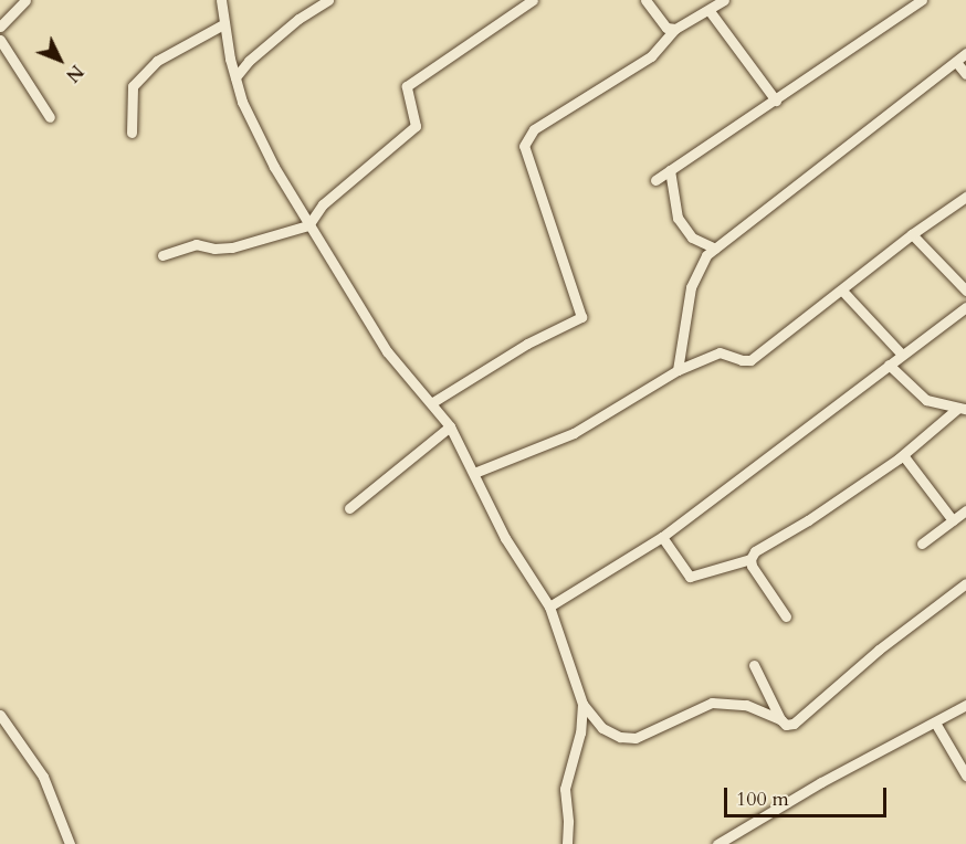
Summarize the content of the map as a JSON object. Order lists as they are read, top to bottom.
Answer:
{
  "scale_bar": "100 m",
  "north": "bottom right"
}
